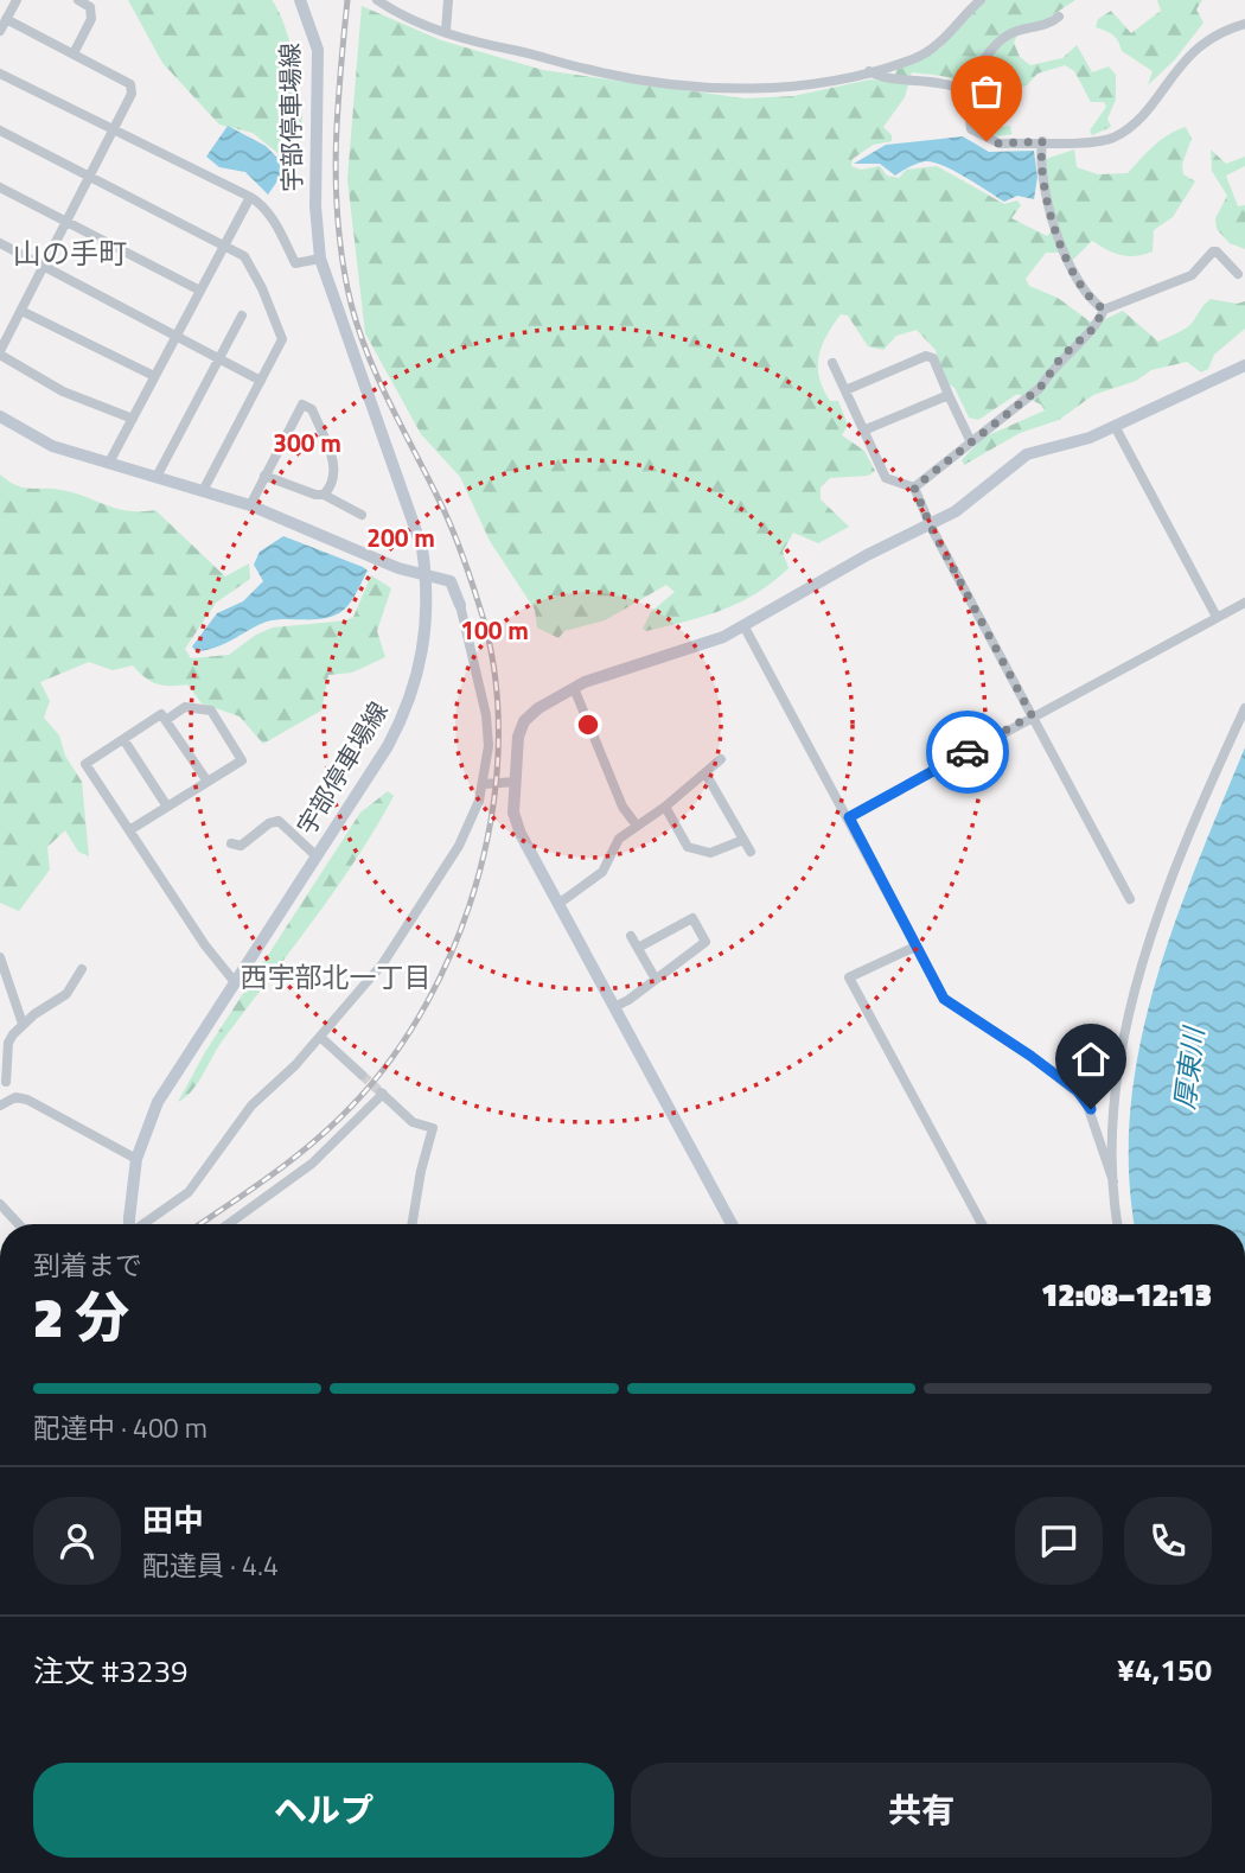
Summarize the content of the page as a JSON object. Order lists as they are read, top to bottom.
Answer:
{
  "streets": {
    "street": ["宇部停車場線"]
  },
  "districts": ["山の手町", "西宇部北一丁目"],
  "water": ["厚東川"],
  "page": {
    "heading": ["2 分", "到着まで", "12:08–12:13"],
    "panel": [
      "田中",
      "配達員 · 4.4",
      "注文 #3239",
      "¥4,150"
    ],
    "bar": "配達中 · 400 m",
    "buttons": ["ヘルプ", "共有"]
  },
  "rings": ["300 m", "200 m", "100 m"]
}
